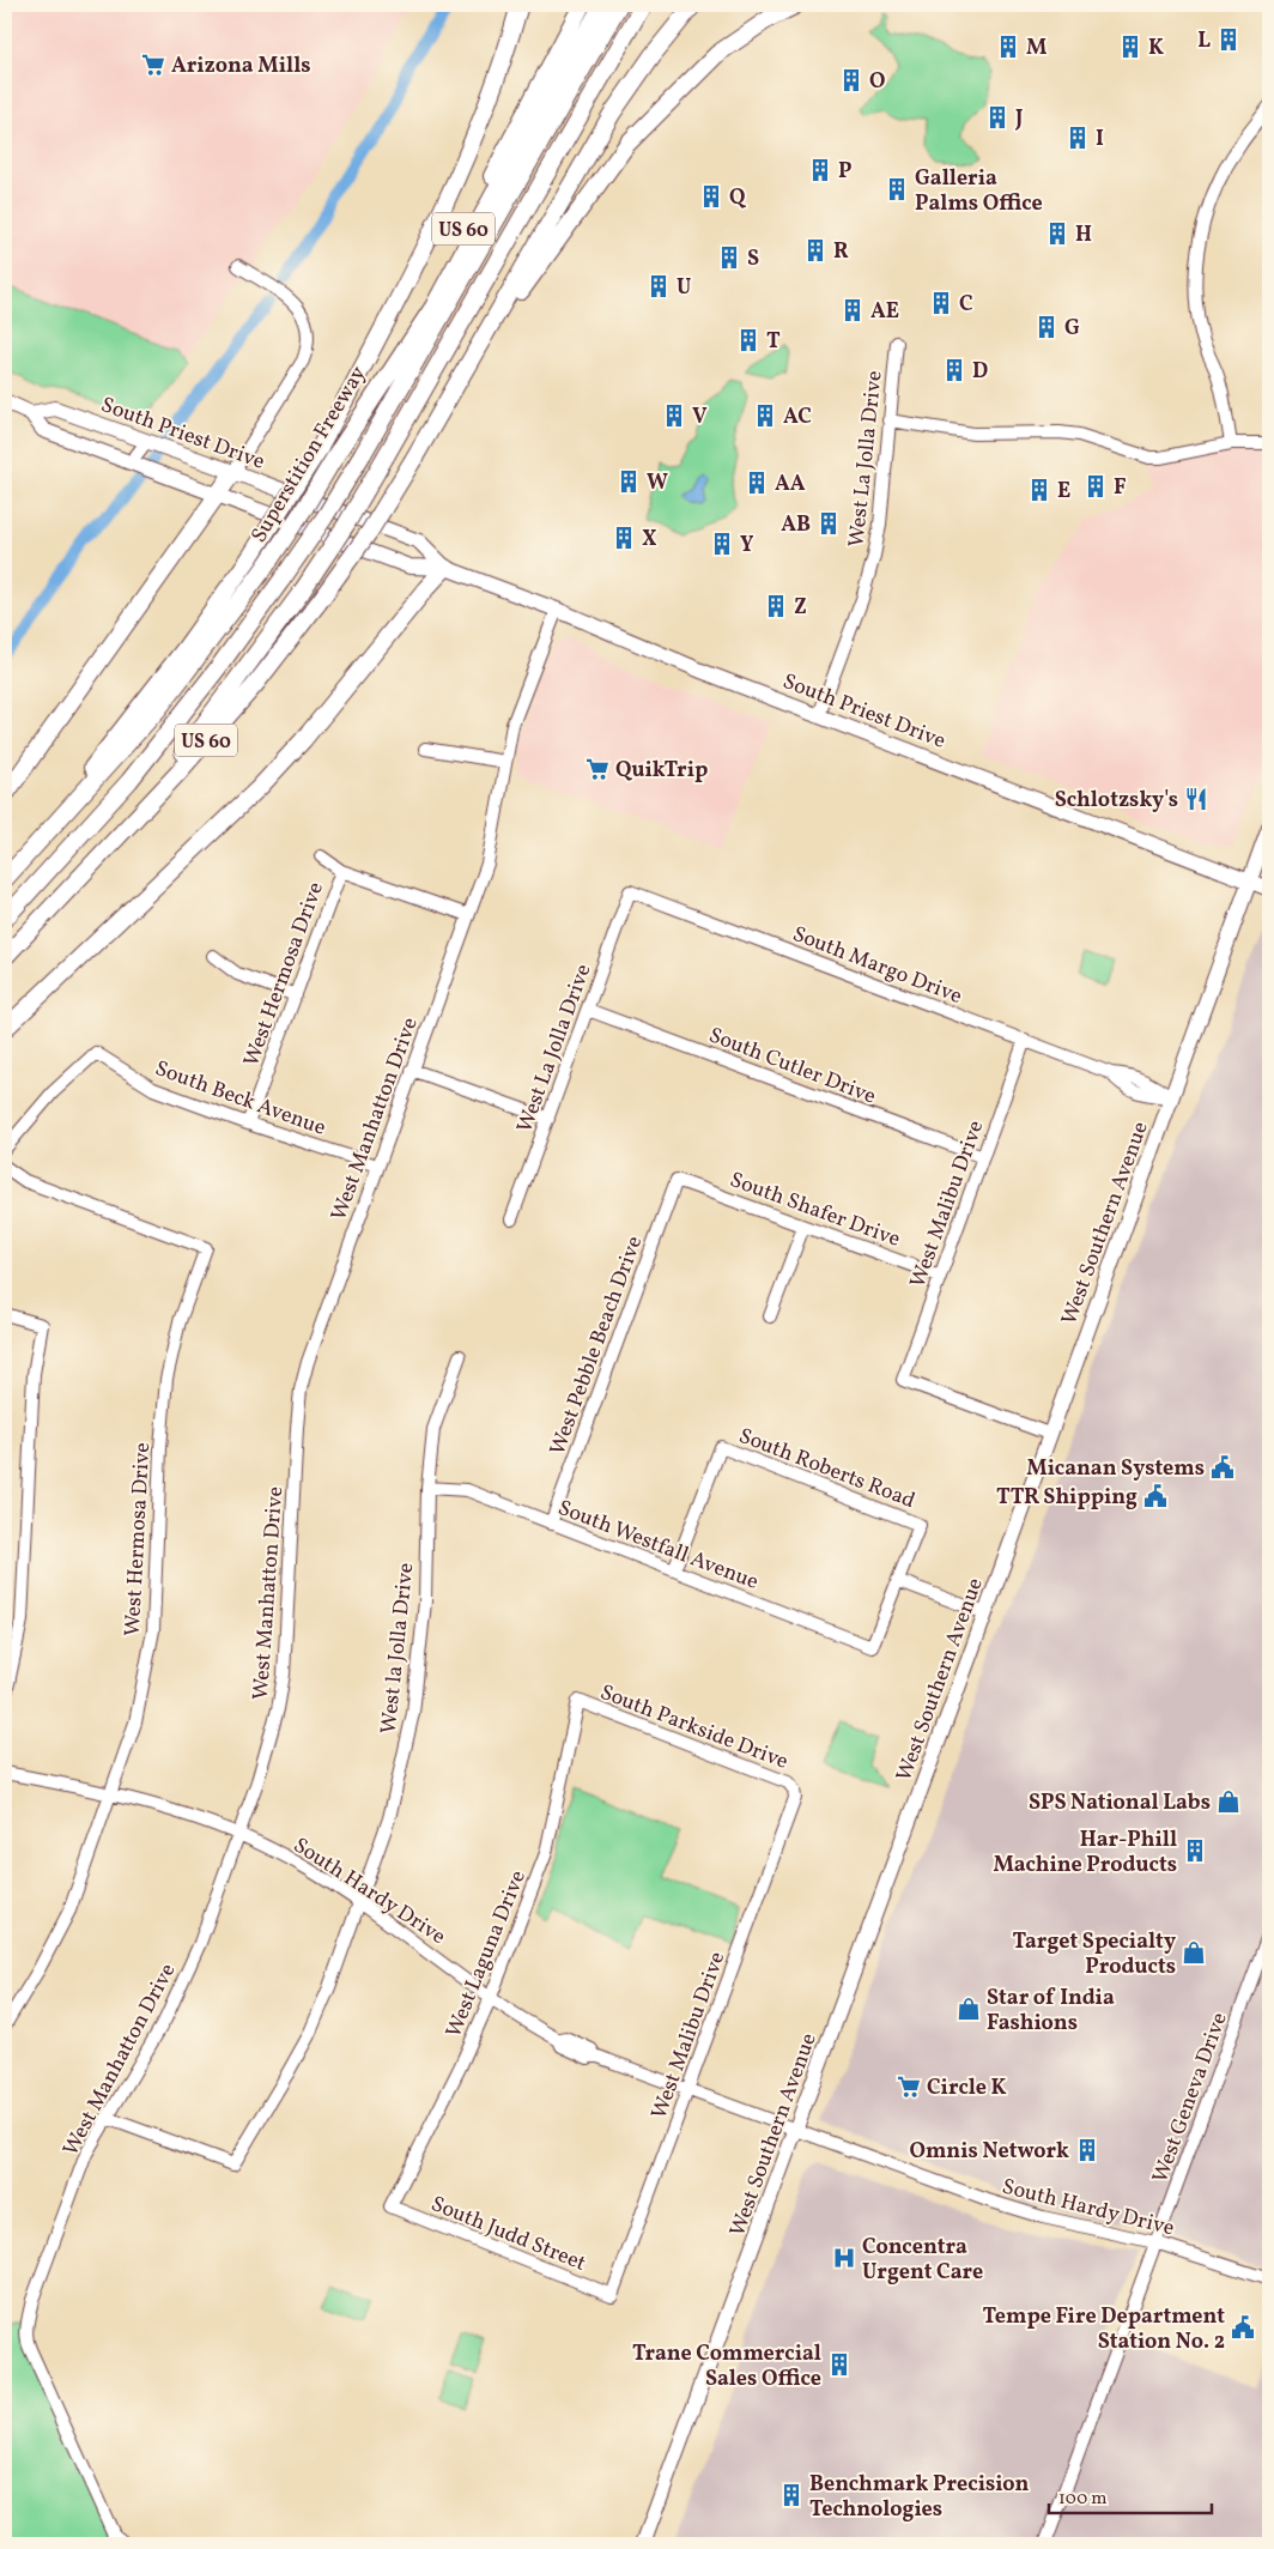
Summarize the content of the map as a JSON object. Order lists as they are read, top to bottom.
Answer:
{
  "streets": {
    "highway": ["US 60", "Superstition Freeway"],
    "main road": ["South Priest Drive", "West Southern Avenue"],
    "street": [
      "West La Jolla Drive",
      "South Margo Drive",
      "West Hermosa Drive",
      "South Cutler Drive",
      "South Beck Avenue",
      "West Manhatton Drive",
      "West Malibu Drive",
      "South Shafer Drive",
      "West Pebble Beach Drive",
      "South Roberts Road",
      "South Westfall Avenue",
      "West la Jolla Drive",
      "South Parkside Drive",
      "South Hardy Drive",
      "West Laguna Drive",
      "West Geneva Drive",
      "South Judd Street"
    ]
  },
  "crossings": [
    ["South Priest Drive", "West La Jolla Drive"],
    ["South Priest Drive", "West Manhatton Drive"],
    ["South Priest Drive", "West Southern Avenue"],
    ["West La Jolla Drive", "South Margo Drive"],
    ["West La Jolla Drive", "South Cutler Drive"],
    ["South Margo Drive", "West Malibu Drive"],
    ["South Margo Drive", "West Southern Avenue"],
    ["West Hermosa Drive", "South Beck Avenue"],
    ["West Hermosa Drive", "South Hardy Drive"],
    ["South Cutler Drive", "West Malibu Drive"],
    ["South Beck Avenue", "West Manhatton Drive"],
    ["West Manhatton Drive", "West la Jolla Drive"],
    ["West Manhatton Drive", "South Hardy Drive"],
    ["West Malibu Drive", "South Shafer Drive"],
    ["West Malibu Drive", "West Southern Avenue"],
    ["West Malibu Drive", "South Parkside Drive"],
    ["West Malibu Drive", "South Hardy Drive"],
    ["West Malibu Drive", "South Judd Street"],
    ["South Shafer Drive", "West Pebble Beach Drive"],
    ["West Southern Avenue", "South Hardy Drive"],
    ["West Pebble Beach Drive", "South Westfall Avenue"],
    ["South Roberts Road", "South Westfall Avenue"],
    ["South Westfall Avenue", "West la Jolla Drive"],
    ["West la Jolla Drive", "South Hardy Drive"],
    ["South Parkside Drive", "West Laguna Drive"],
    ["South Hardy Drive", "West Laguna Drive"],
    ["South Hardy Drive", "West Geneva Drive"],
    ["West Laguna Drive", "South Judd Street"]
  ],
  "places": {
    "building": [
      "L",
      "M",
      "K",
      "O",
      "J",
      "I",
      "P",
      "Galleria Palms Office",
      "Q",
      "H",
      "R",
      "S",
      "U",
      "C",
      "AE",
      "G",
      "T",
      "D",
      "V",
      "AC",
      "W",
      "AA",
      "F",
      "E",
      "AB",
      "X",
      "Y",
      "Z",
      "Har-Phill Machine Products",
      "Omnis Network",
      "Trane Commercial Sales Office",
      "Benchmark Precision Technologies"
    ],
    "supermarket": ["Arizona Mills", "QuikTrip", "Circle K"],
    "restaurant": ["Schlotzsky's"],
    "public building": ["Micanan Systems", "TTR Shipping", "Tempe Fire Department Station No. 2"],
    "shop": ["SPS National Labs", "Target Specialty Products", "Star of India Fashions"],
    "hospital": ["Concentra Urgent Care"]
  },
  "scale_bar": "100 m"
}
